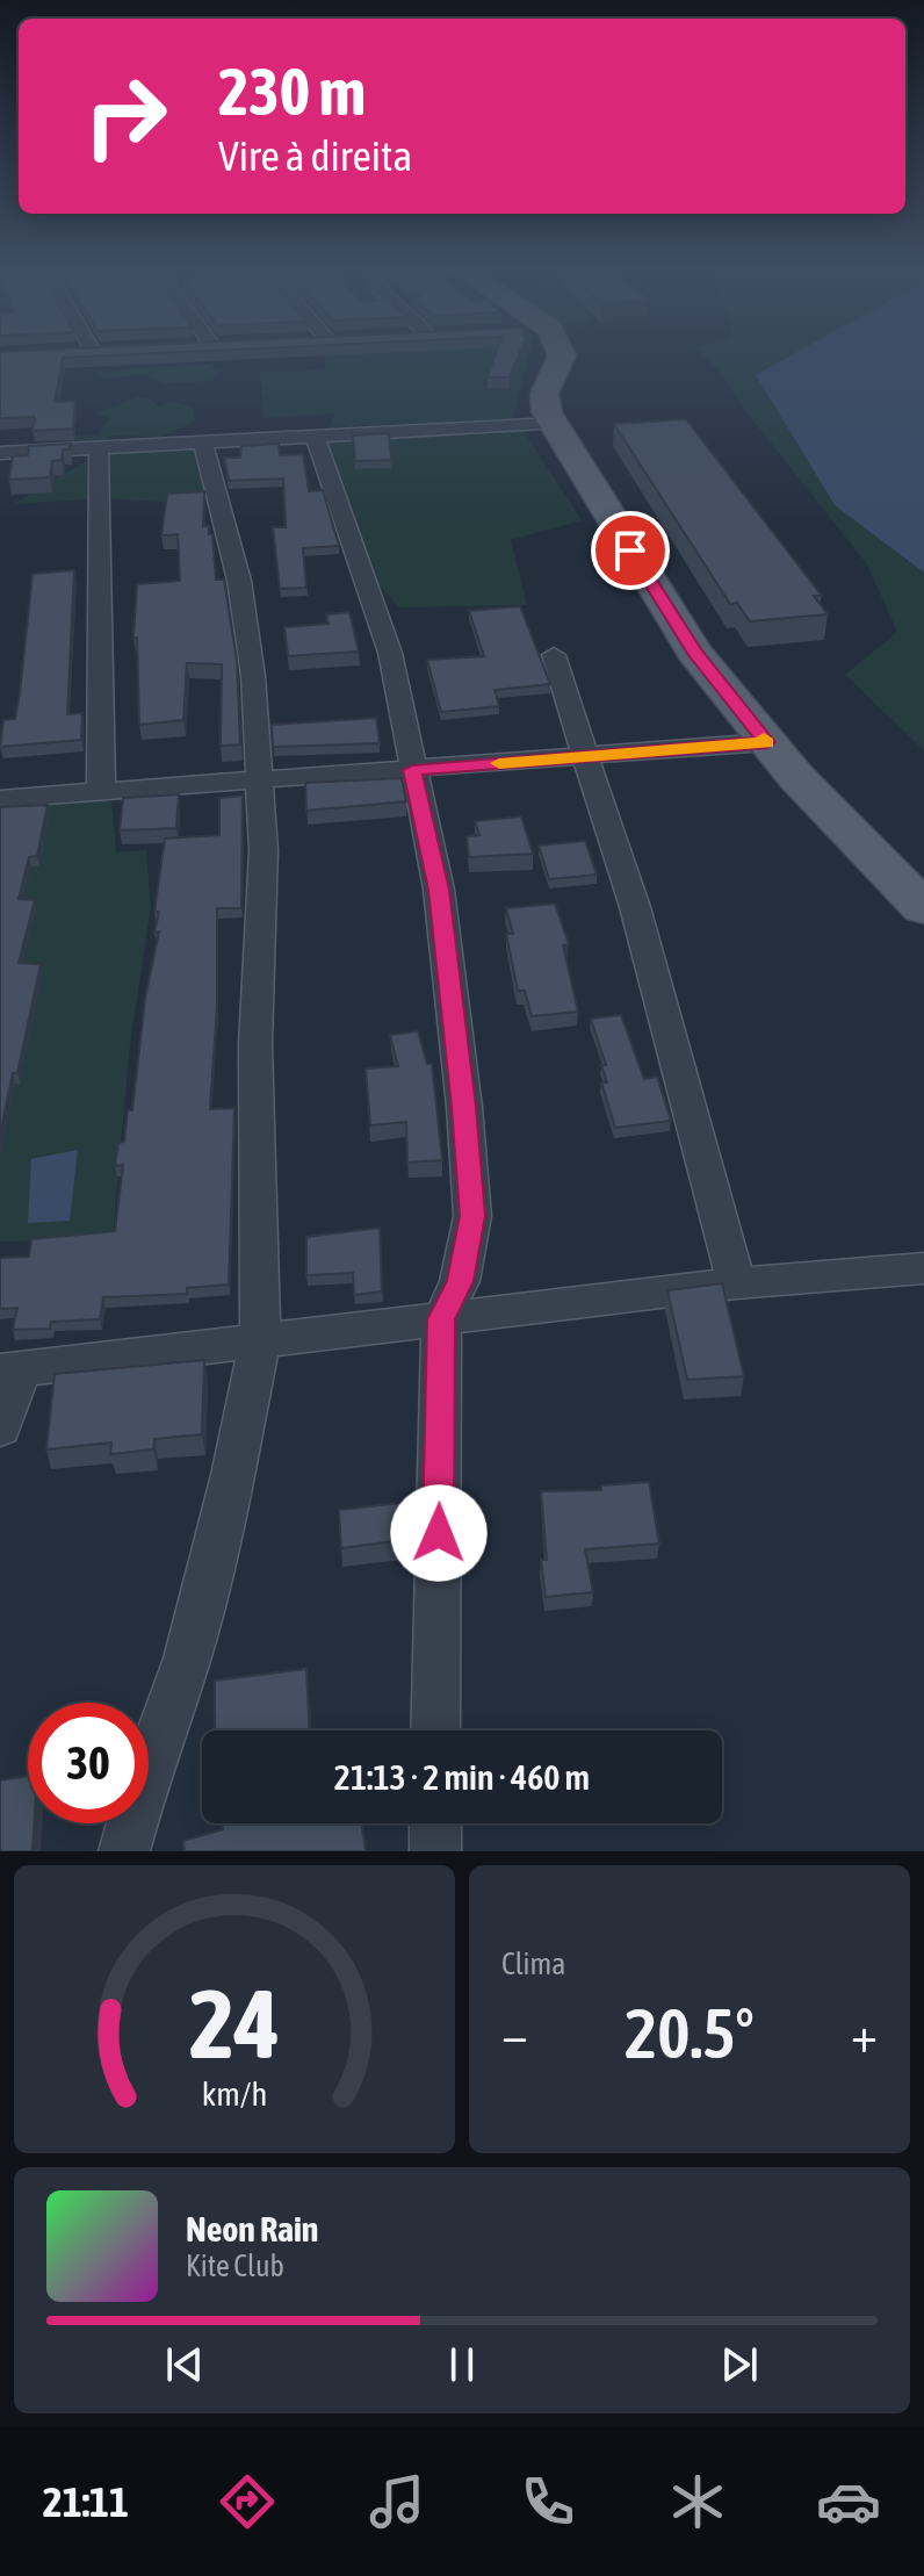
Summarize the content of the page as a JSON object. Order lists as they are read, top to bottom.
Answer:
{
  "page": {
    "turn": ["230 m", "Vire à direita"],
    "limit": "30",
    "trip": "21:13 · 2 min · 460 m",
    "tile": "Clima",
    "heat": ["−", "20.5°", "+"],
    "song": ["Neon Rain", "Kite Club"],
    "tabs": "21:11",
    "gauge": ["24", "km/h"]
  }
}
